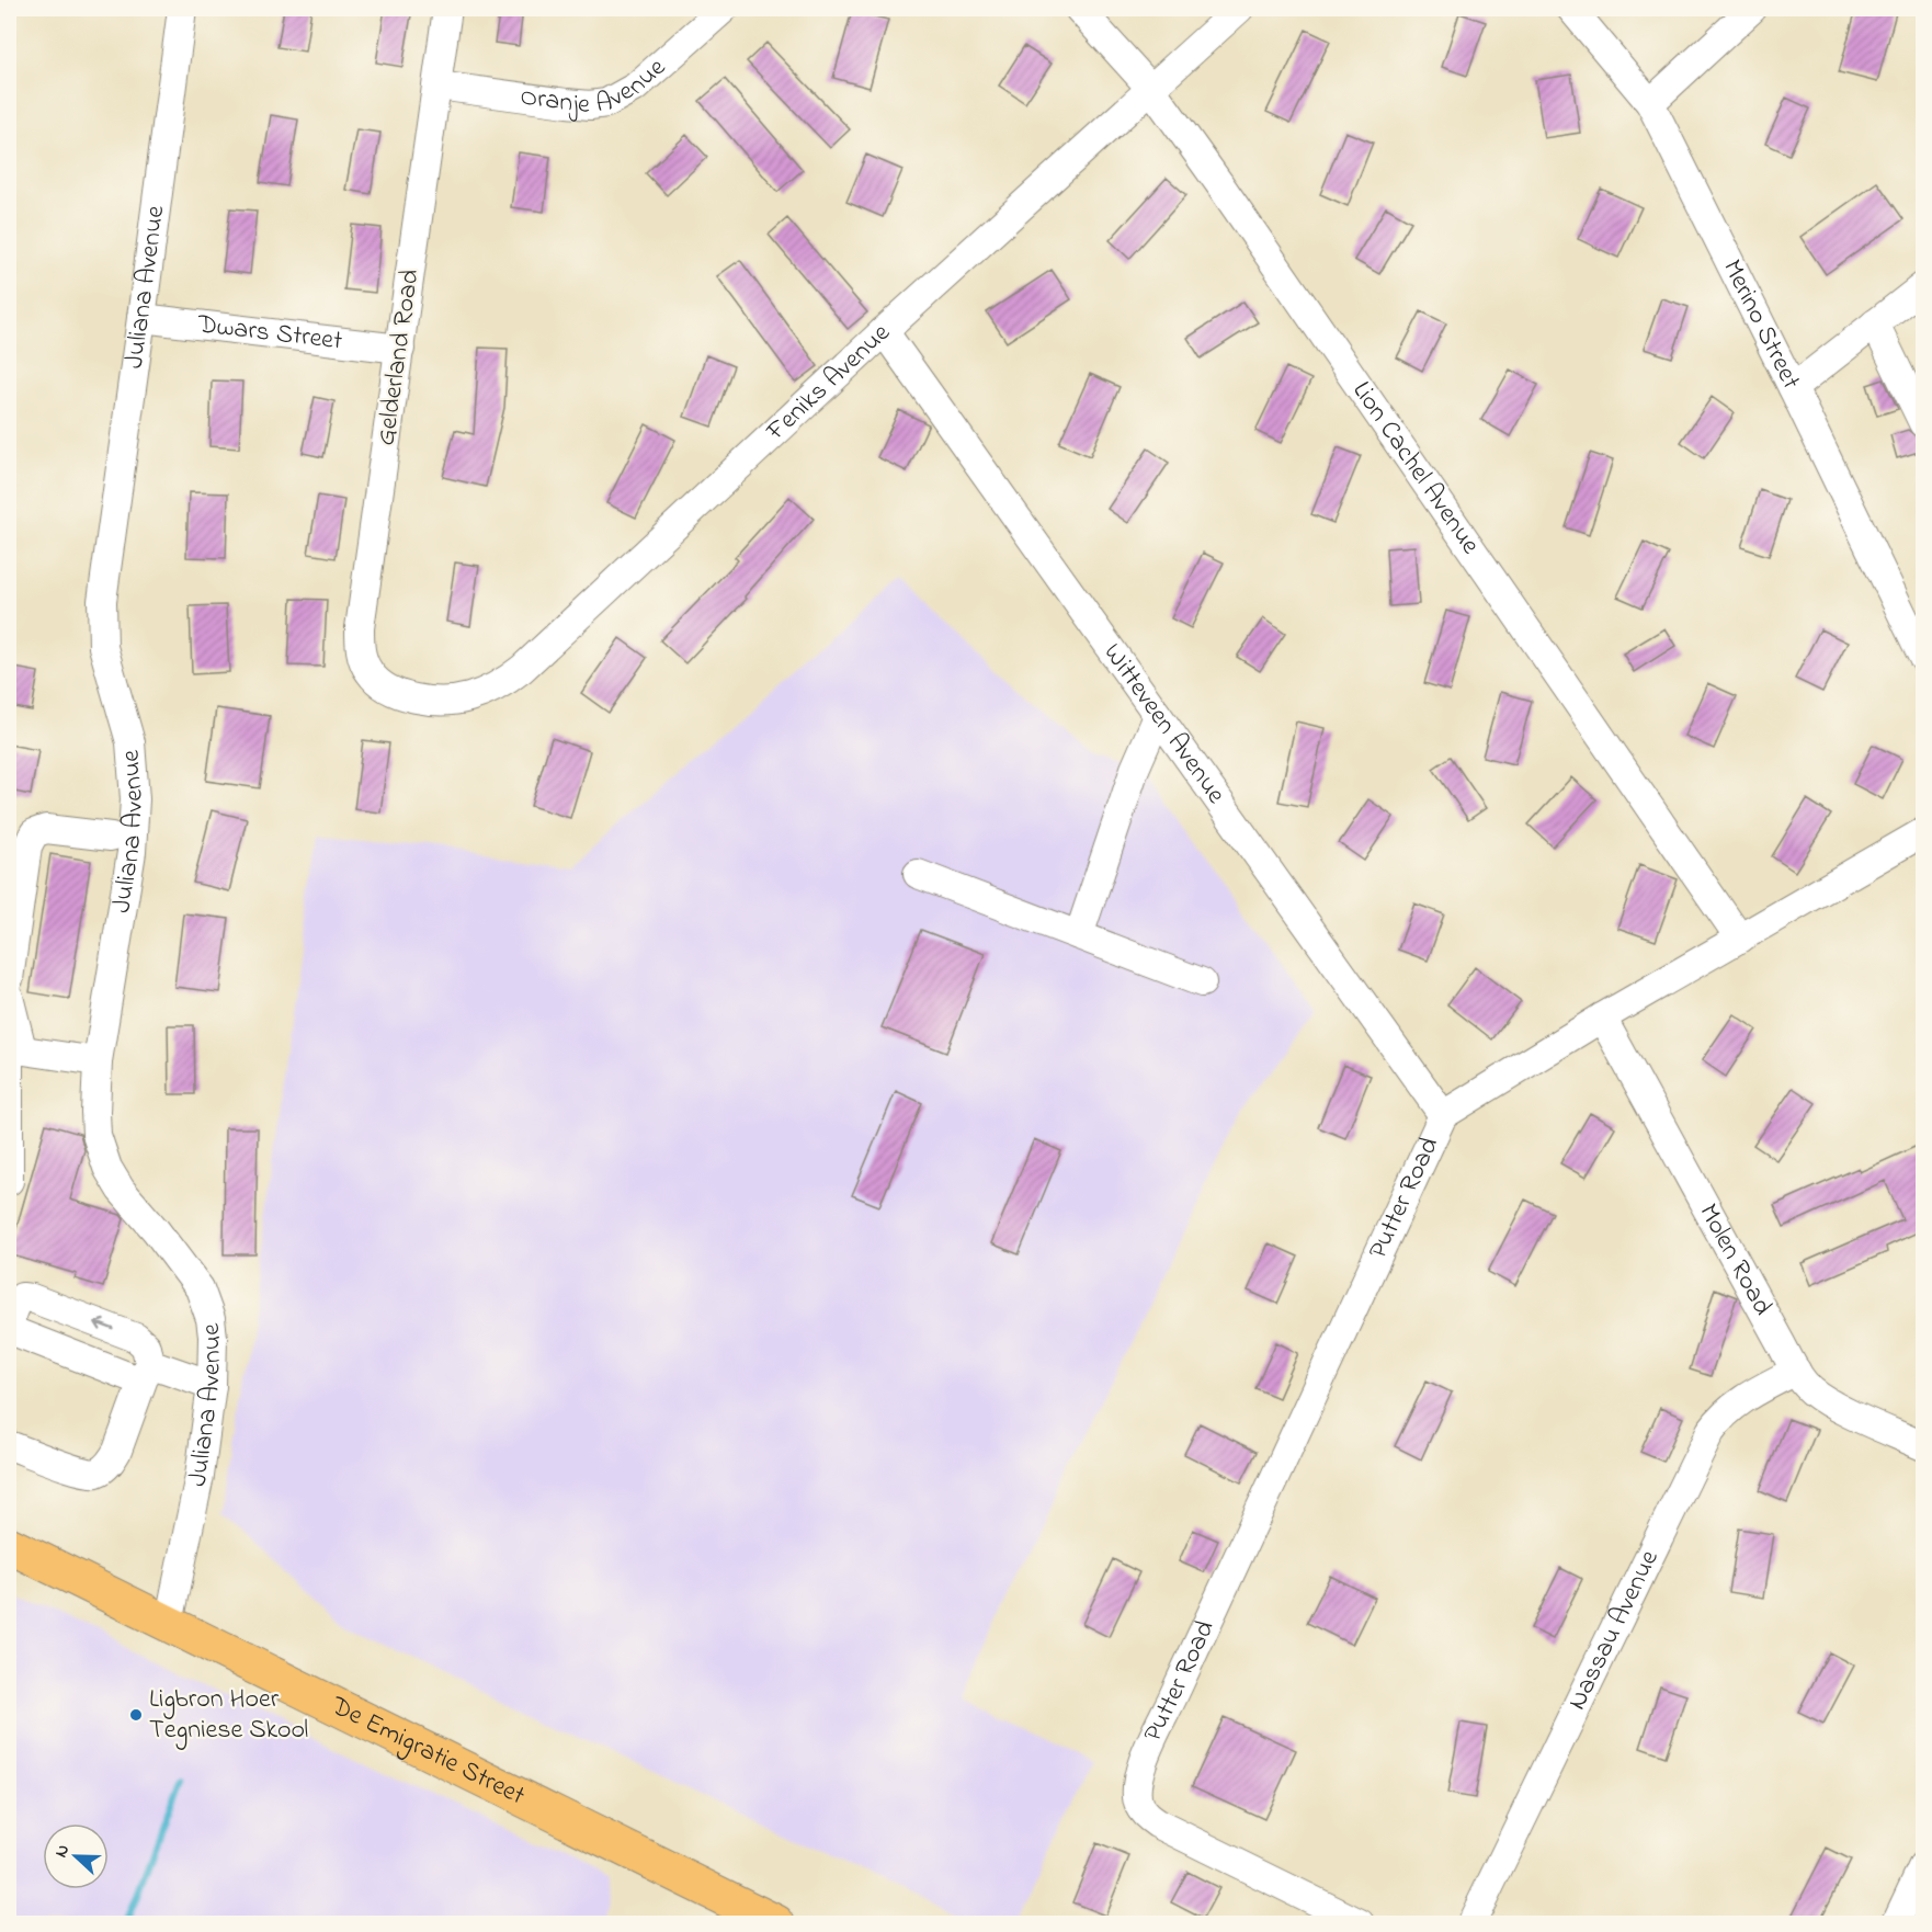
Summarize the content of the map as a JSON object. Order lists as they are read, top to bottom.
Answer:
{
  "streets": {
    "highway": ["De Emigratie Street"],
    "street": [
      "Oranje Avenue",
      "Juliana Avenue",
      "Merino Street",
      "Dwars Street",
      "Gelderland Road",
      "Feniks Avenue",
      "Lion Cachel Avenue",
      "Witteveen Avenue",
      "Putter Road",
      "Molen Road",
      "Nassau Avenue"
    ]
  },
  "crossings": [
    ["Oranje Avenue", "Gelderland Road"],
    ["Juliana Avenue", "Dwars Street"],
    ["Juliana Avenue", "De Emigratie Street"],
    ["Dwars Street", "Gelderland Road"],
    ["Gelderland Road", "Feniks Avenue"],
    ["Feniks Avenue", "Lion Cachel Avenue"],
    ["Feniks Avenue", "Witteveen Avenue"],
    ["Lion Cachel Avenue", "Putter Road"],
    ["Witteveen Avenue", "Putter Road"],
    ["Putter Road", "Molen Road"],
    ["Molen Road", "Nassau Avenue"]
  ],
  "places": ["Ligbron Hoer Tegniese Skool"],
  "north": "left"
}
